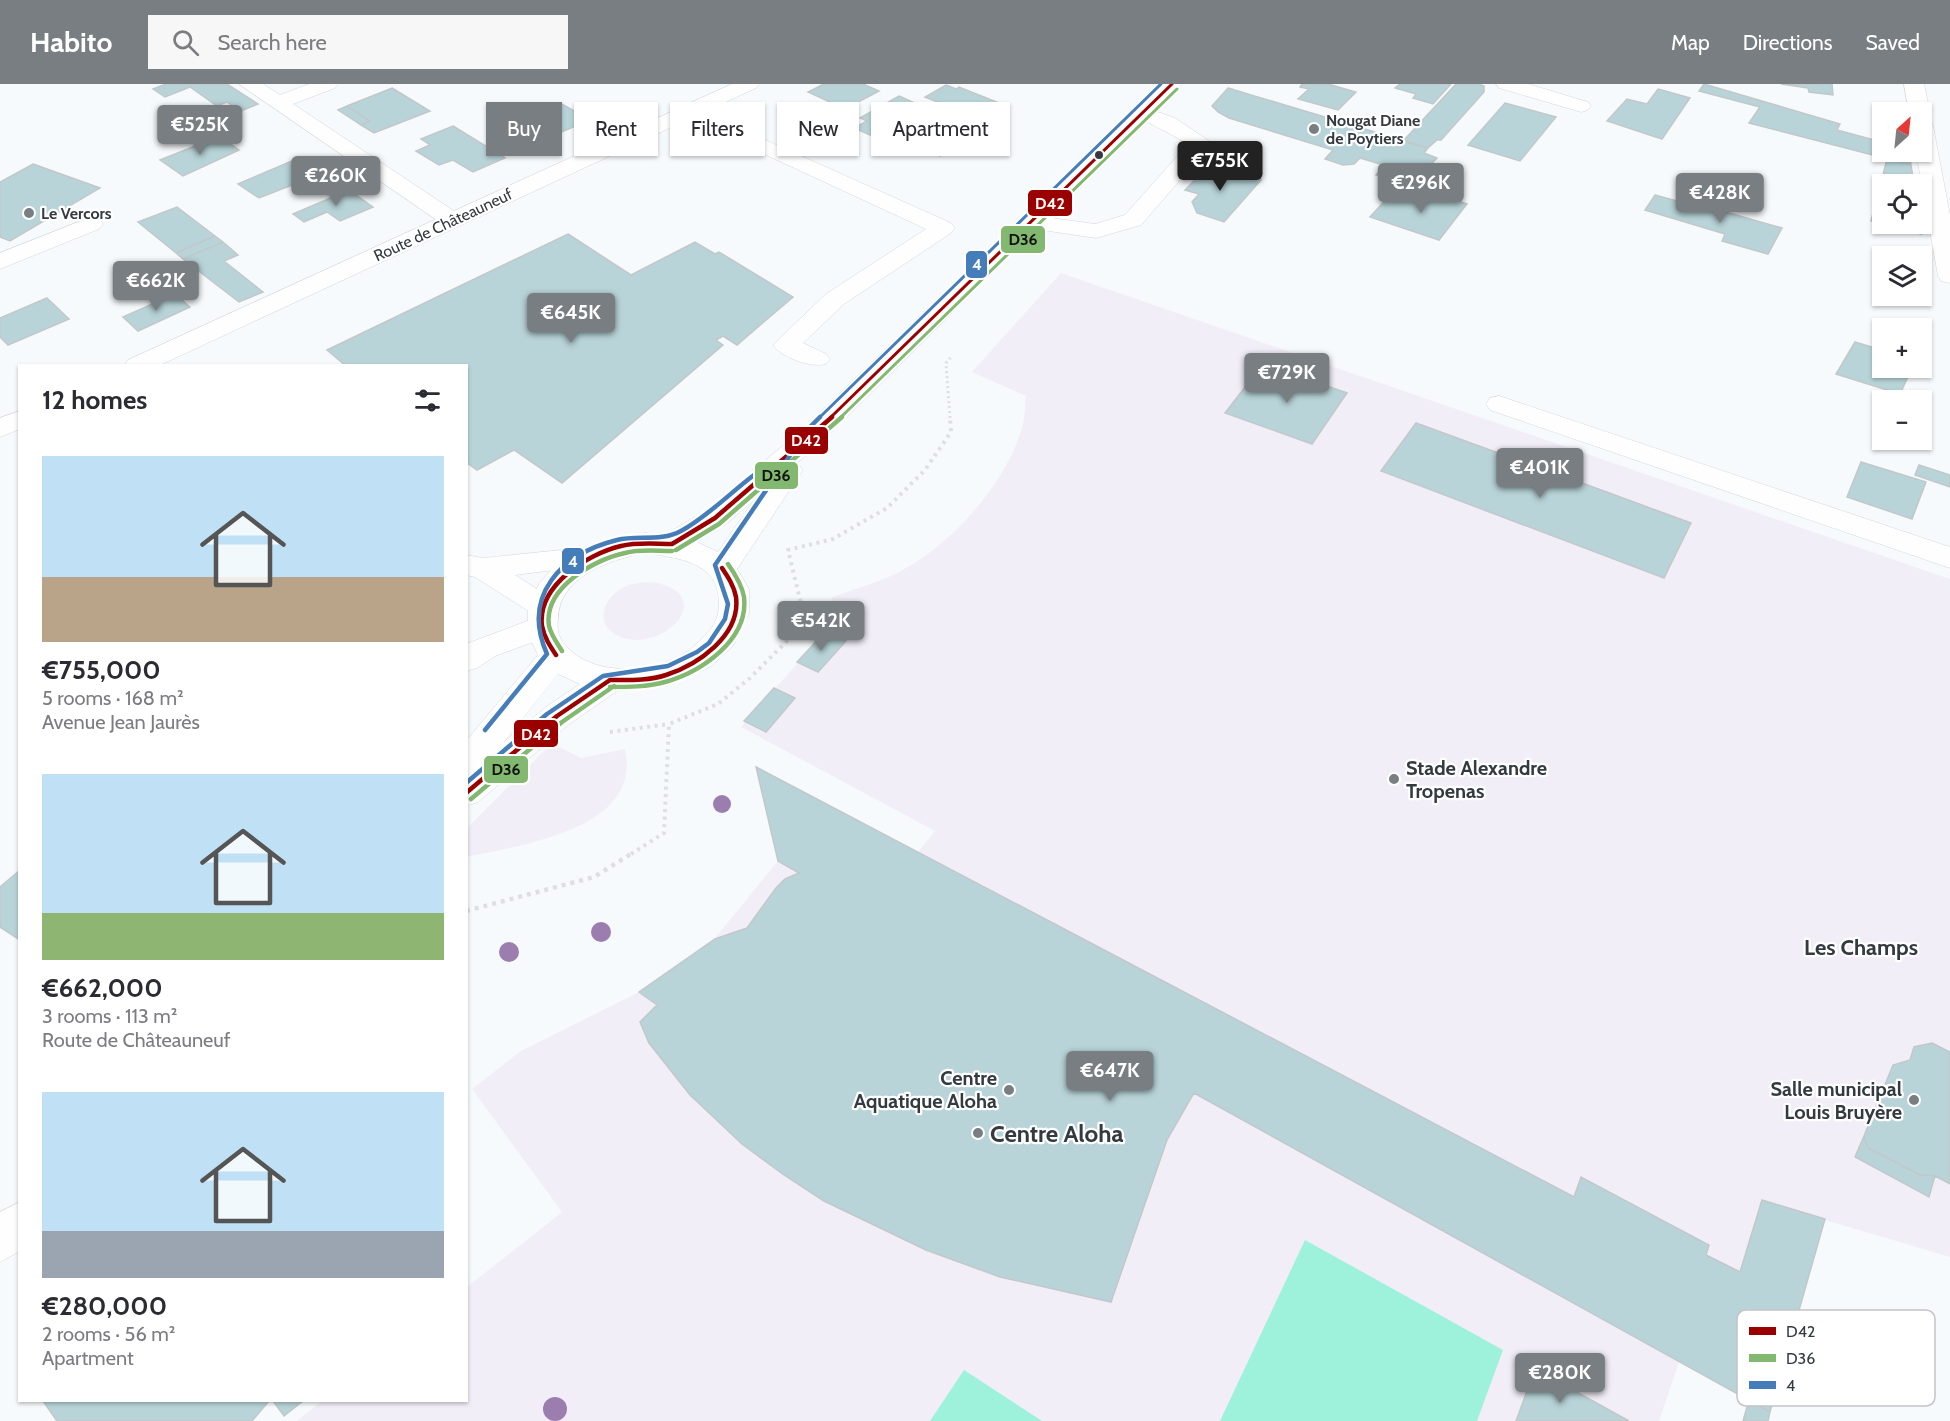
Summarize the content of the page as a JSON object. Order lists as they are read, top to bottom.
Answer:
{
  "streets": {
    "main road": ["Route de Châteauneuf"]
  },
  "districts": ["Les Champs"],
  "places": [
    "Nougat Diane de Poytiers",
    "Le Vercors",
    "Stade Alexandre Tropenas",
    "Centre Aquatique Aloha",
    "Salle municipal Louis Bruyère",
    "Centre Aloha"
  ],
  "lines": ["transit line D42", "transit line 4", "transit line D36"],
  "legend": ["D42", "D36", "4"],
  "north": "top right",
  "page": {
    "header": "Habito",
    "search": "Search here",
    "nav": ["Map", "Directions", "Saved"],
    "map_buttons": ["+", "−"],
    "chip": [
      "Buy",
      "Rent",
      "Filters",
      "New",
      "Apartment"
    ],
    "price": [
      "€525K",
      "€755K",
      "€260K",
      "€296K",
      "€428K",
      "€662K",
      "€645K",
      "€729K",
      "€401K",
      "€542K",
      "€647K",
      "€280K"
    ],
    "heading": "12 homes",
    "list": [
      {
        "name": "€755,000",
        "note": "5 rooms · 168 m² · Avenue Jean Jaurès"
      },
      {
        "name": "€662,000",
        "note": "3 rooms · 113 m² · Route de Châteauneuf"
      },
      {
        "name": "€280,000",
        "note": "2 rooms · 56 m² · Apartment"
      }
    ]
  }
}
